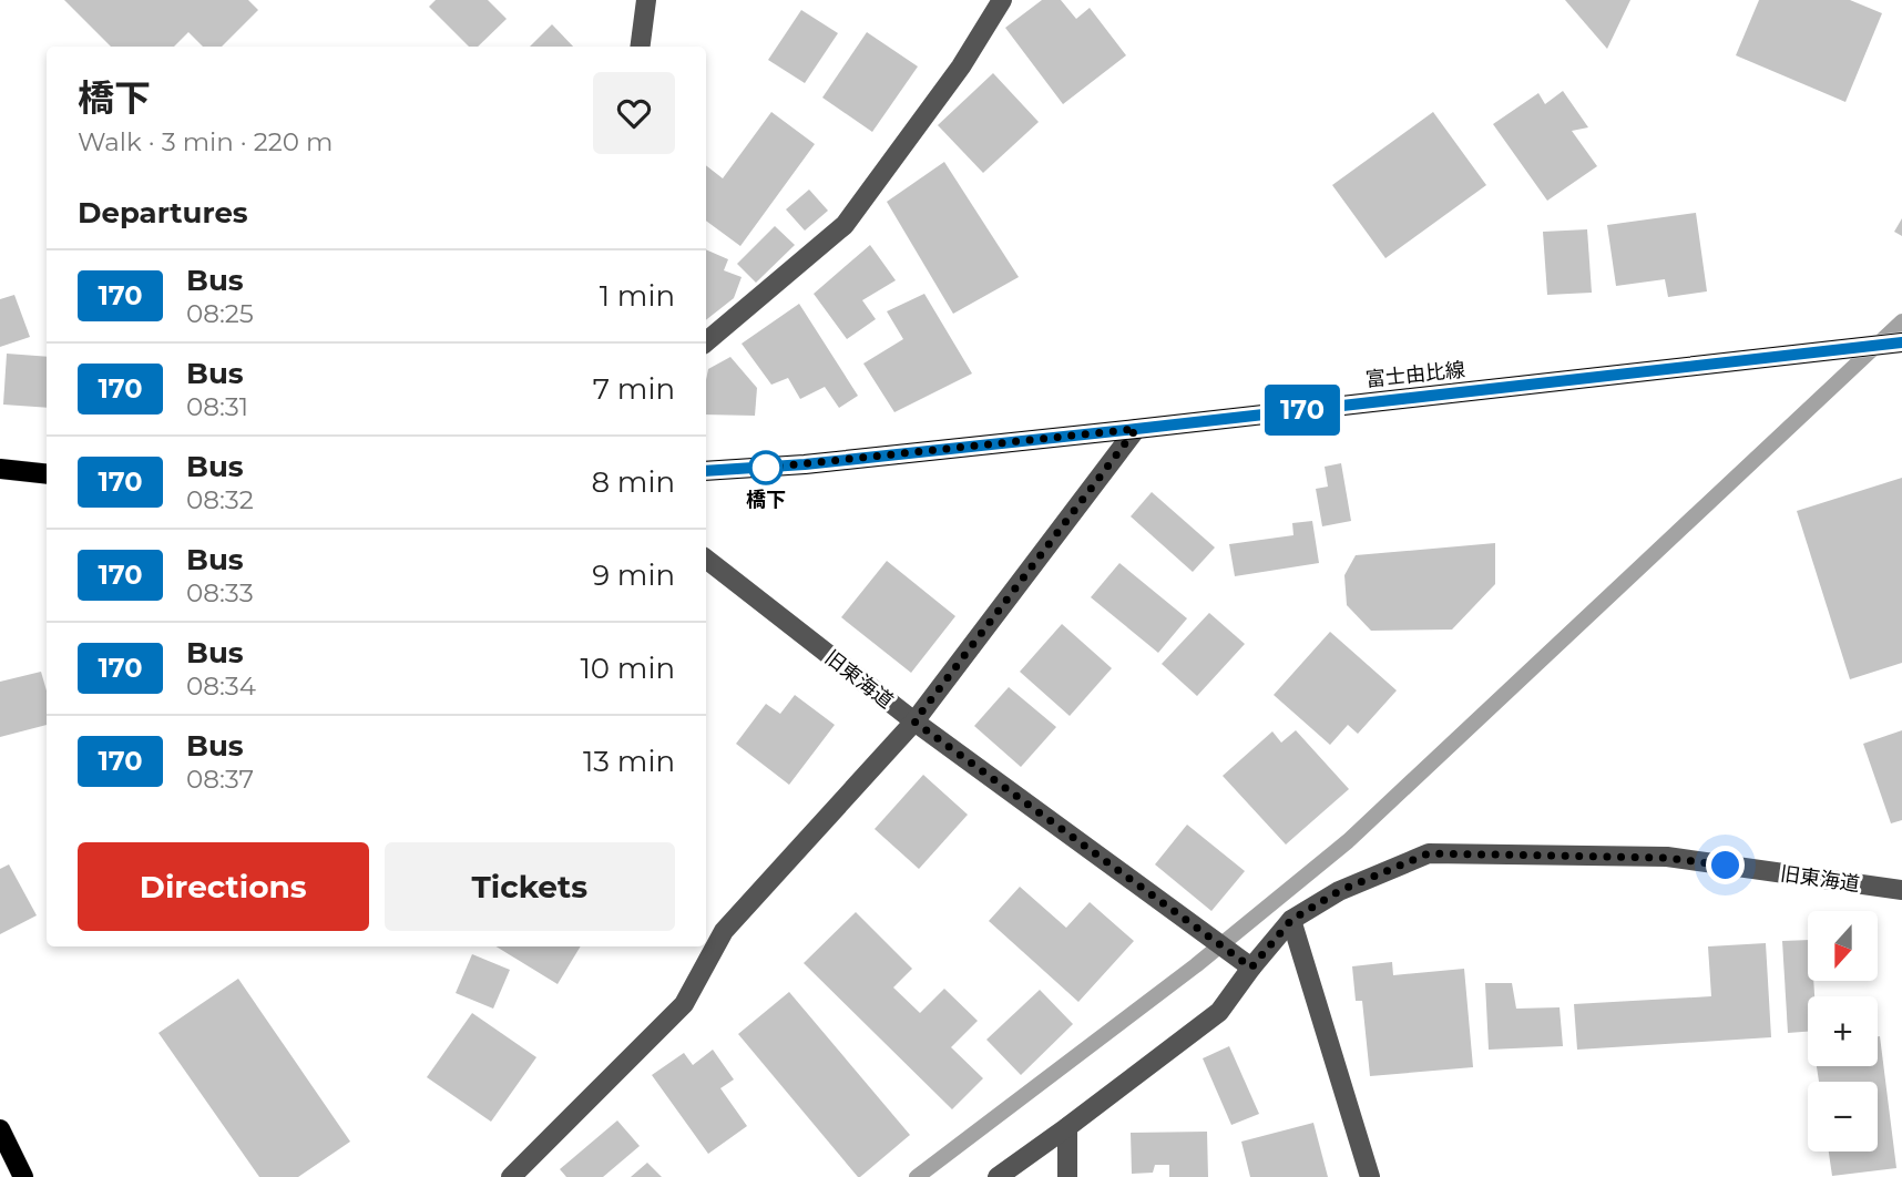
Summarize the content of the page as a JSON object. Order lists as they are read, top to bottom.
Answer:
{
  "streets": {
    "main road": ["富士由比線"],
    "street": ["旧東海道"]
  },
  "places": ["橋下"],
  "lines": ["bus line 170"],
  "north": "bottom",
  "page": {
    "on_map": "170",
    "heading": [
      ["橋下", "Walk · 3 min · 220 m"],
      "Departures"
    ],
    "list": [
      {
        "mark": "170",
        "name": "Bus",
        "note": "08:25",
        "value": "1 min"
      },
      {
        "mark": "170",
        "name": "Bus",
        "note": "08:31",
        "value": "7 min"
      },
      {
        "mark": "170",
        "name": "Bus",
        "note": "08:32",
        "value": "8 min"
      },
      {
        "mark": "170",
        "name": "Bus",
        "note": "08:33",
        "value": "9 min"
      },
      {
        "mark": "170",
        "name": "Bus",
        "note": "08:34",
        "value": "10 min"
      },
      {
        "mark": "170",
        "name": "Bus",
        "note": "08:37",
        "value": "13 min"
      }
    ],
    "buttons": ["Directions", "Tickets"],
    "map_buttons": ["+", "−"]
  }
}
